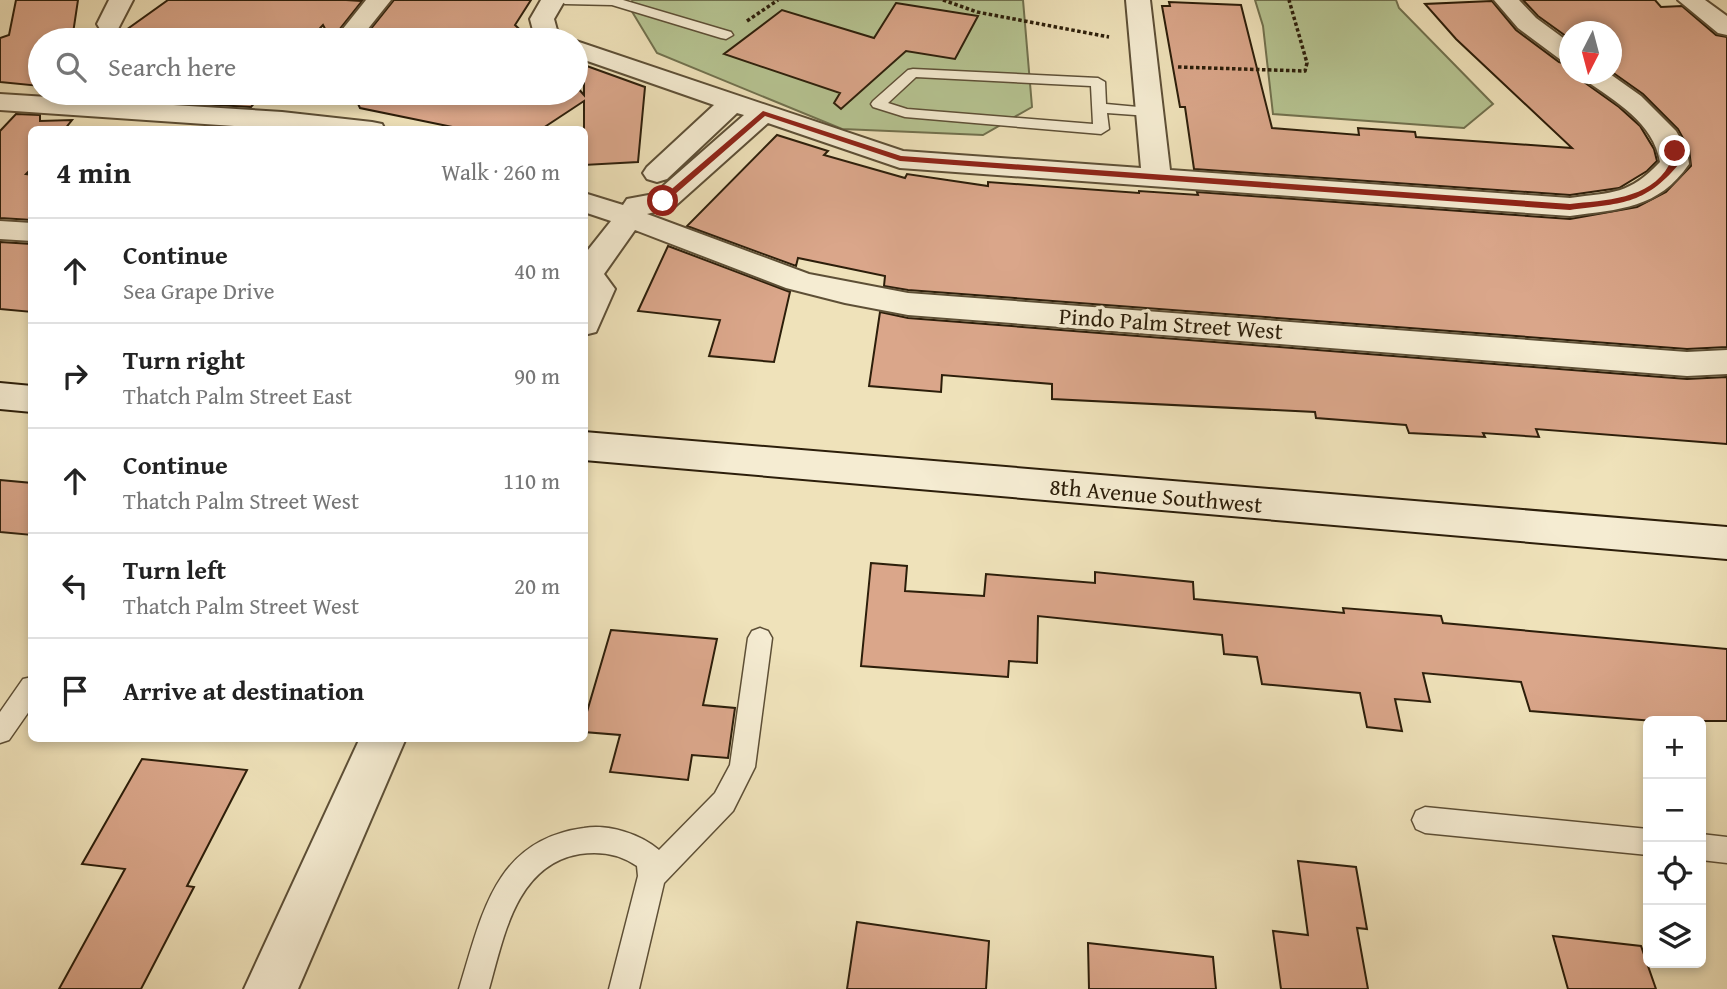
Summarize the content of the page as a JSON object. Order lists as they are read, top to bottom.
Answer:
{
  "streets": {
    "street": ["Pindo Palm Street West", "8th Avenue Southwest"]
  },
  "north": "bottom",
  "page": {
    "search": "Search here",
    "heading": ["4 min", "Walk · 260 m"],
    "list": [
      ["Continue", "Sea Grape Drive", "40 m"],
      ["Turn right", "Thatch Palm Street East", "90 m"],
      ["Continue", "Thatch Palm Street West", "110 m"],
      ["Turn left", "Thatch Palm Street West", "20 m"],
      "Arrive at destination"
    ],
    "map_buttons": ["+", "−"]
  }
}
